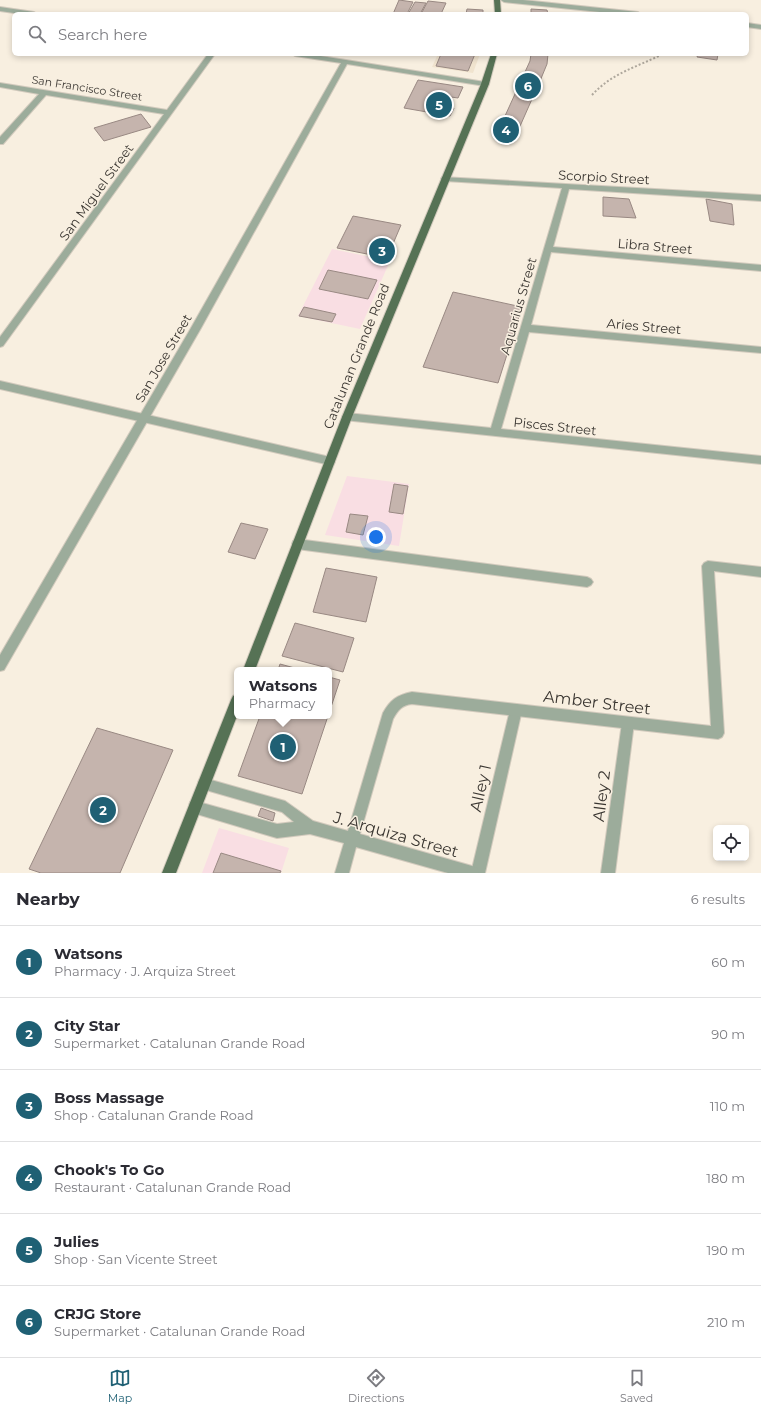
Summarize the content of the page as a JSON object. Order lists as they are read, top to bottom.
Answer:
{
  "streets": {
    "main road": ["Catalunan Grande Road"],
    "street": [
      "San Francisco Street",
      "Scorpio Street",
      "San Miguel Street",
      "Libra Street",
      "Aquarius Street",
      "Aries Street",
      "San Jose Street",
      "Pisces Street",
      "Amber Street",
      "Alley 1",
      "Alley 2",
      "J. Arquiza Street"
    ]
  },
  "crossings": [
    ["San Francisco Street", "San Miguel Street"],
    ["Scorpio Street", "Aquarius Street"],
    ["Scorpio Street", "Catalunan Grande Road"],
    ["Libra Street", "Aquarius Street"],
    ["Aquarius Street", "Aries Street"],
    ["Aquarius Street", "Pisces Street"],
    ["Catalunan Grande Road", "Pisces Street"],
    ["Amber Street", "Alley 1"],
    ["Amber Street", "Alley 2"],
    ["Amber Street", "J. Arquiza Street"]
  ],
  "page": {
    "search": "Search here",
    "pins": [
      "6",
      "5",
      "4",
      "3",
      "1",
      "2"
    ],
    "popup": ["Watsons", "Pharmacy"],
    "heading": ["Nearby", "6 results"],
    "list": [
      {
        "mark": "1",
        "name": "Watsons",
        "note": "Pharmacy · J. Arquiza Street",
        "value": "60 m"
      },
      {
        "mark": "2",
        "name": "City Star",
        "note": "Supermarket · Catalunan Grande Road",
        "value": "90 m"
      },
      {
        "mark": "3",
        "name": "Boss Massage",
        "note": "Shop · Catalunan Grande Road",
        "value": "110 m"
      },
      {
        "mark": "4",
        "name": "Chook's To Go",
        "note": "Restaurant · Catalunan Grande Road",
        "value": "180 m"
      },
      {
        "mark": "5",
        "name": "Julies",
        "note": "Shop · San Vicente Street",
        "value": "190 m"
      },
      {
        "mark": "6",
        "name": "CRJG Store",
        "note": "Supermarket · Catalunan Grande Road",
        "value": "210 m"
      }
    ],
    "nav": ["Map", "Directions", "Saved"]
  }
}
